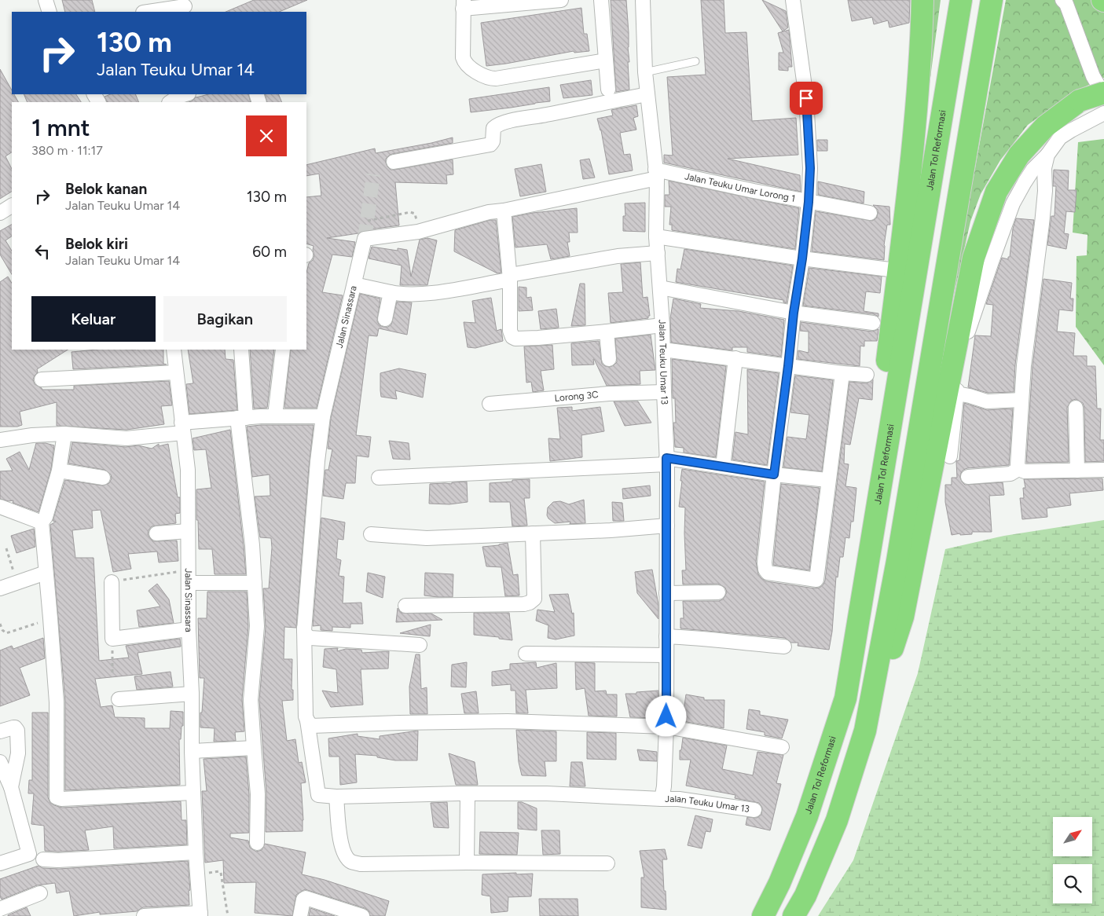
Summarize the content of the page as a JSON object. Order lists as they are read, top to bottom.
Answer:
{
  "streets": {
    "highway": ["Jalan Tol Reformasi"],
    "street": [
      "Jalan Teuku Umar Lorong 1",
      "Jalan Sinassara",
      "Jalan Teuku Umar 13",
      "Lorong 3C"
    ]
  },
  "crossings": [
    ["Jalan Teuku Umar Lorong 1", "Jalan Teuku Umar 13"],
    ["Jalan Teuku Umar 13", "Lorong 3C"]
  ],
  "north": "top right",
  "page": {
    "turn": ["130 m", "Jalan Teuku Umar 14"],
    "heading": ["1 mnt", "380 m · 11:17"],
    "list": [
      {
        "name": "Belok kanan",
        "note": "Jalan Teuku Umar 14",
        "value": "130 m"
      },
      {
        "name": "Belok kiri",
        "note": "Jalan Teuku Umar 14",
        "value": "60 m"
      }
    ],
    "buttons": ["Keluar", "Bagikan"]
  }
}
